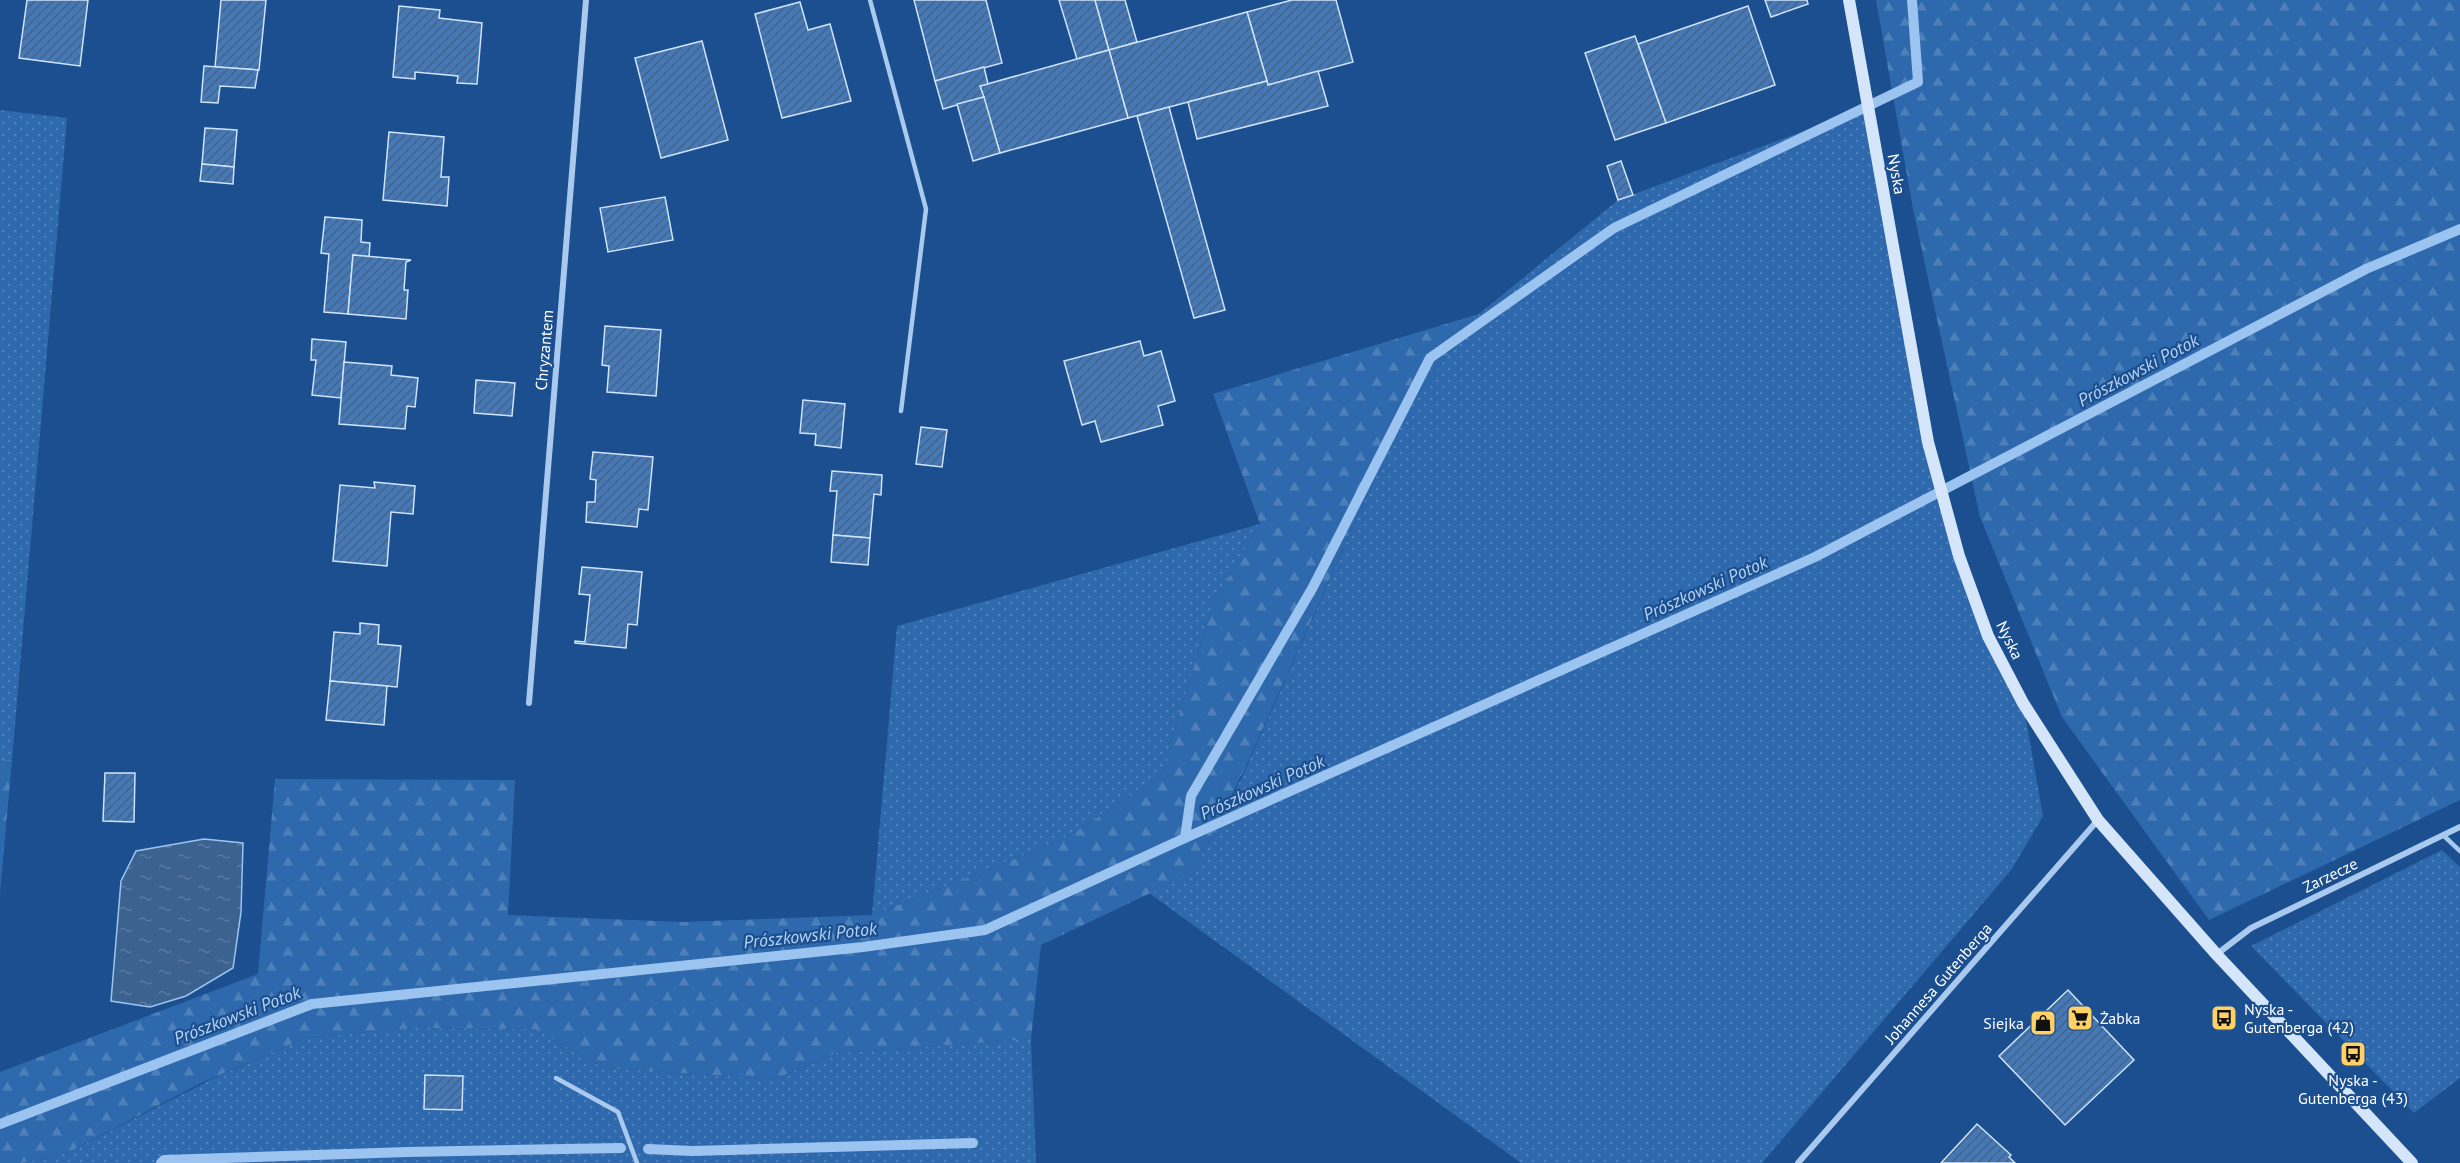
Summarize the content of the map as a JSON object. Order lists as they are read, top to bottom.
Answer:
{
  "streets": {
    "street": [
      "Nyska",
      "Chryzantem",
      "Zarzecze",
      "Johannesa Gutenberga"
    ]
  },
  "crossings": [
    ["Nyska", "Zarzecze"],
    ["Nyska", "Johannesa Gutenberga"]
  ],
  "water": ["Prószkowski Potok"],
  "places": {
    "supermarket": ["Żabka"],
    "bus stop": ["Nyska - Gutenberga (42)", "Nyska - Gutenberga (43)"],
    "shop": ["Siejka"]
  }
}
